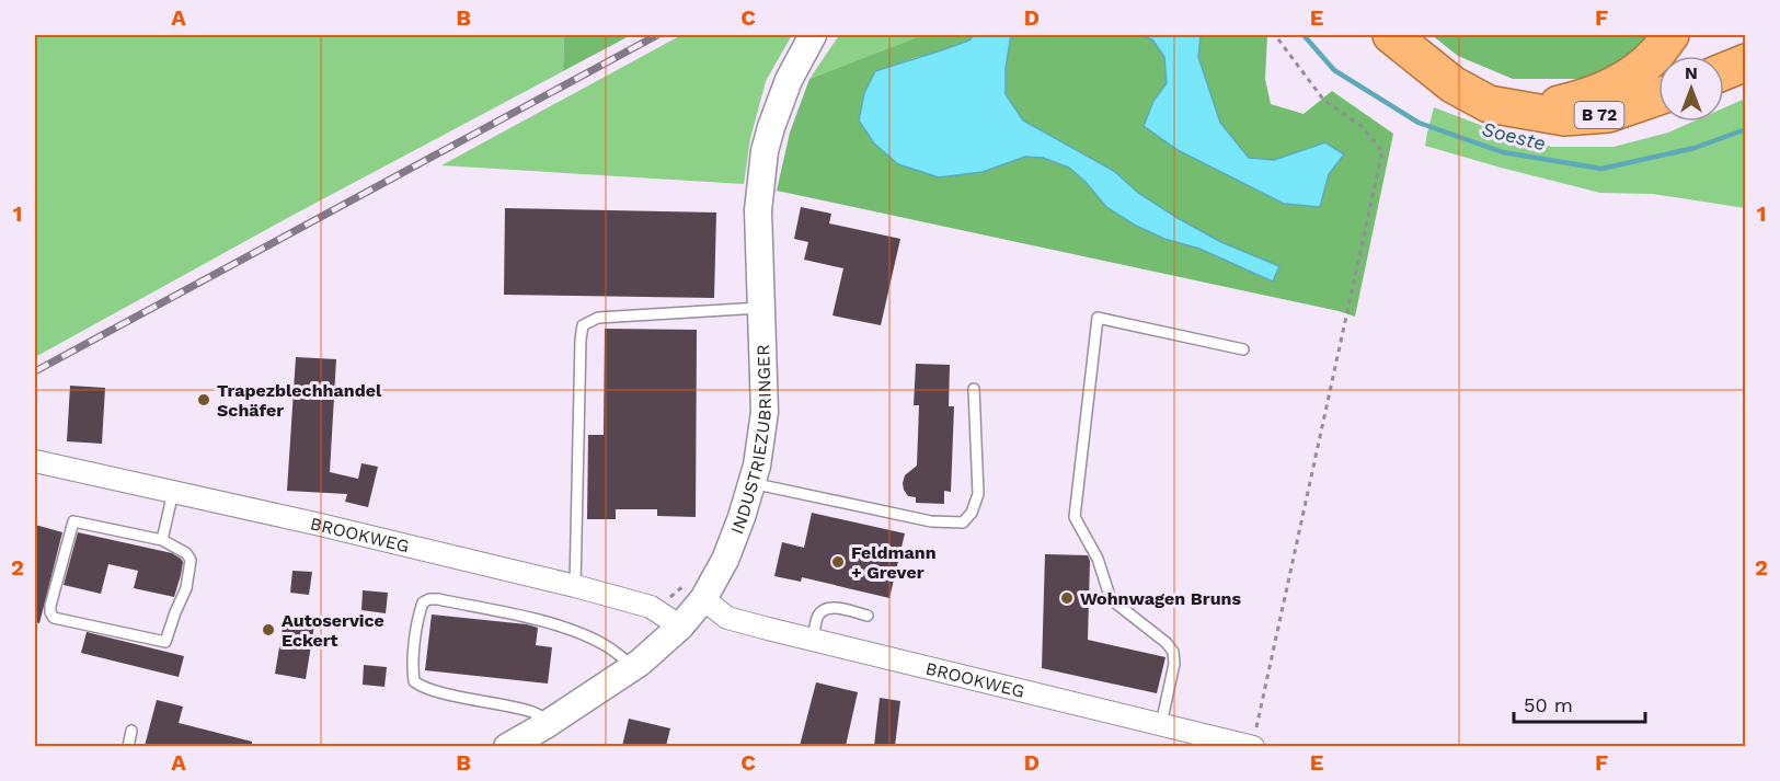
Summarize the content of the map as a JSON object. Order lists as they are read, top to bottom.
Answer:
{
  "streets": {
    "highway": ["B 72"],
    "street": ["INDUSTRIEZUBRINGER", "BROOKWEG"]
  },
  "crossings": [
    ["INDUSTRIEZUBRINGER", "BROOKWEG"]
  ],
  "water": ["Soeste"],
  "places": [
    "Trapezblechhandel Schäfer",
    "Feldmann + Grever",
    "Wohnwagen Bruns",
    "Autoservice Eckert"
  ],
  "scale_bar": "50 m",
  "north": "top",
  "grid": {
    "columns": [
      "A",
      "B",
      "C",
      "D",
      "E",
      "F"
    ],
    "rows": ["1", "2"]
  }
}
